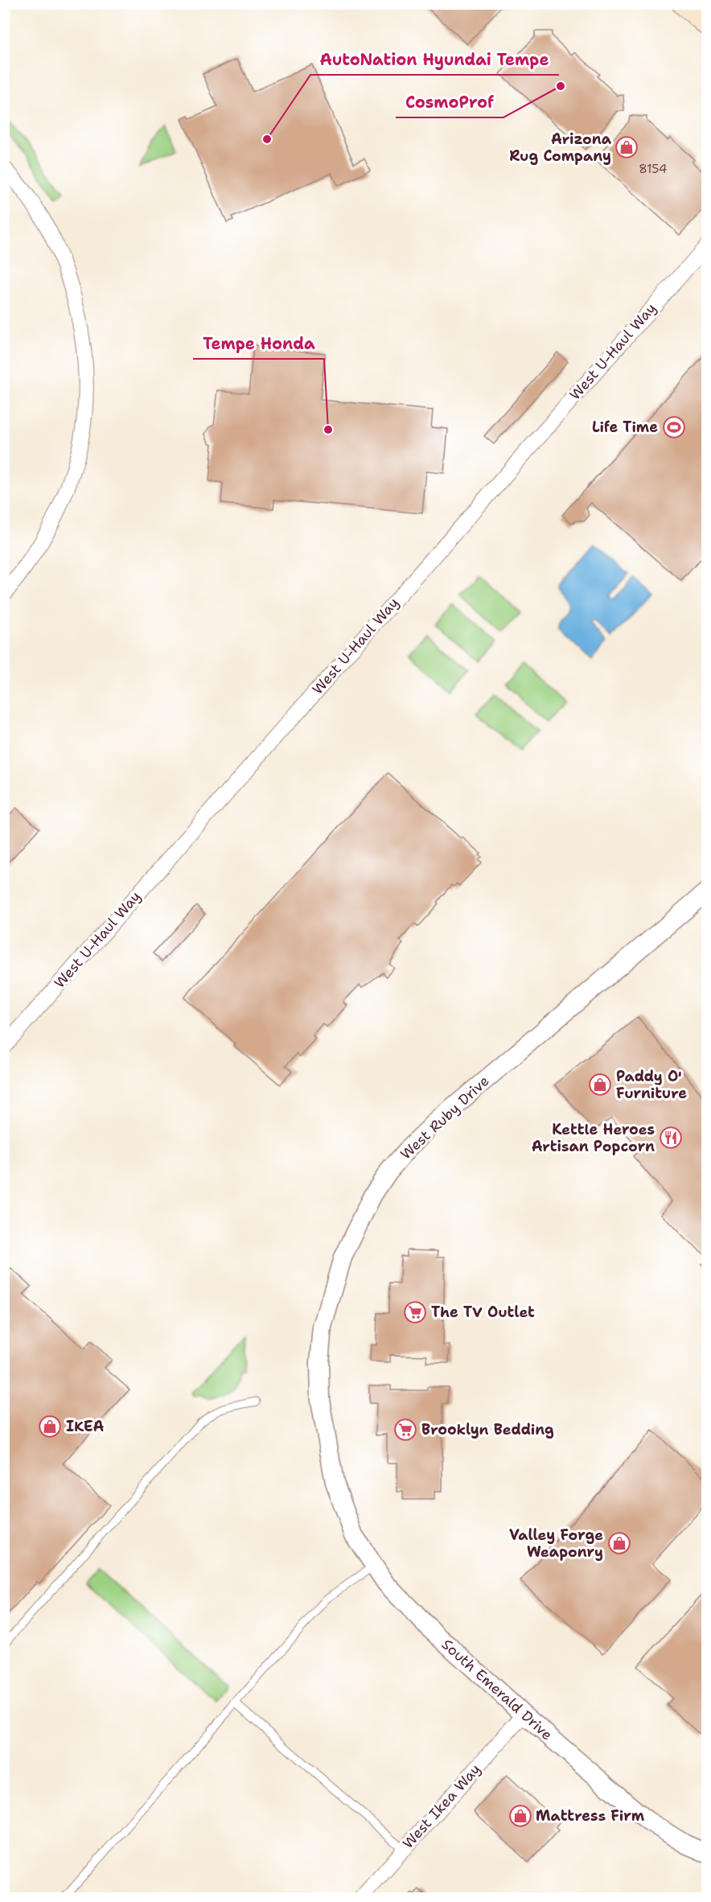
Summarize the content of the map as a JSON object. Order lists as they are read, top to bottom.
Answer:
{
  "streets": {
    "street": [
      "West U-Haul Way",
      "West Ruby Drive",
      "South Emerald Drive",
      "West Ikea Way"
    ]
  },
  "crossings": [
    ["West Ruby Drive", "South Emerald Drive"],
    ["South Emerald Drive", "West Ikea Way"]
  ],
  "places": {
    "other": ["CosmoProf", "AutoNation Hyundai Tempe", "Tempe Honda"],
    "shop": [
      "Arizona Rug Company",
      "Paddy O' Furniture",
      "IKEA",
      "Valley Forge Weaponry",
      "Mattress Firm"
    ],
    "sports": ["Life Time"],
    "restaurant": ["Kettle Heroes Artisan Popcorn"],
    "supermarket": ["The TV Outlet", "Brooklyn Bedding"]
  },
  "house_numbers": ["8154"]
}
